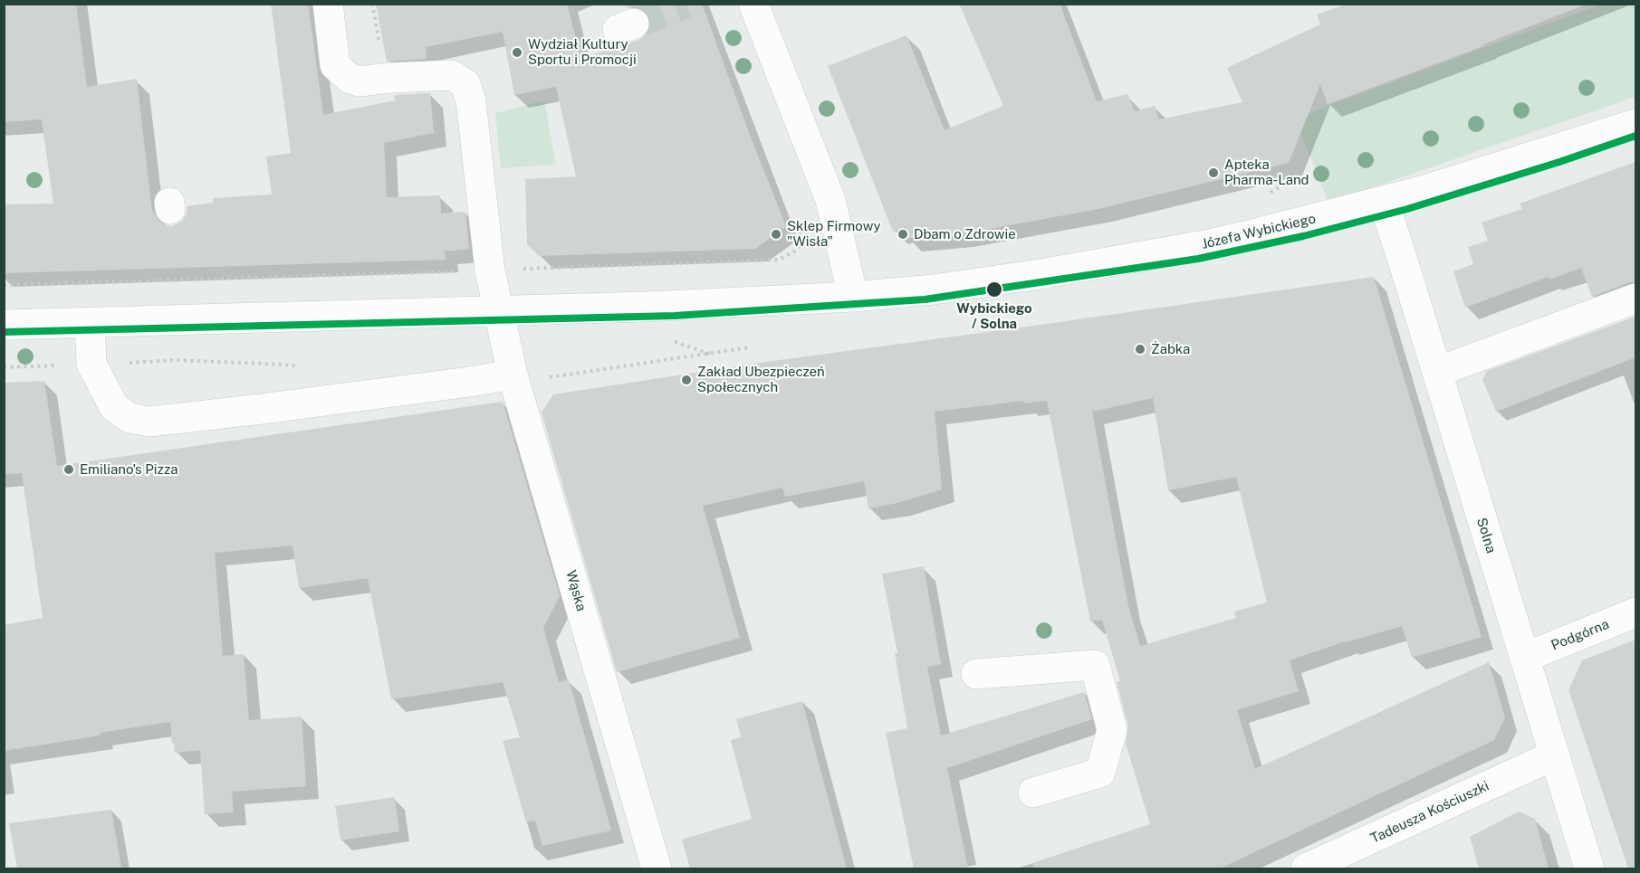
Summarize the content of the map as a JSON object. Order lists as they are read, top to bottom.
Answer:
{
  "streets": {
    "street": [
      "Józefa Wybickiego",
      "Solna",
      "Wąska",
      "Podgórna",
      "Tadeusza Kościuszki"
    ]
  },
  "crossings": [
    ["Józefa Wybickiego", "Solna"],
    ["Józefa Wybickiego", "Wąska"],
    ["Solna", "Podgórna"],
    ["Solna", "Tadeusza Kościuszki"]
  ],
  "places": [
    "Wydział Kultury Sportu i Promocji",
    "Apteka Pharma-Land",
    "Sklep Firmowy \"Wisła\"",
    "Dbam o Zdrowie",
    "Wybickiego / Solna",
    "Żabka",
    "Zakład Ubezpieczeń Społecznych",
    "Emiliano's Pizza"
  ]
}
